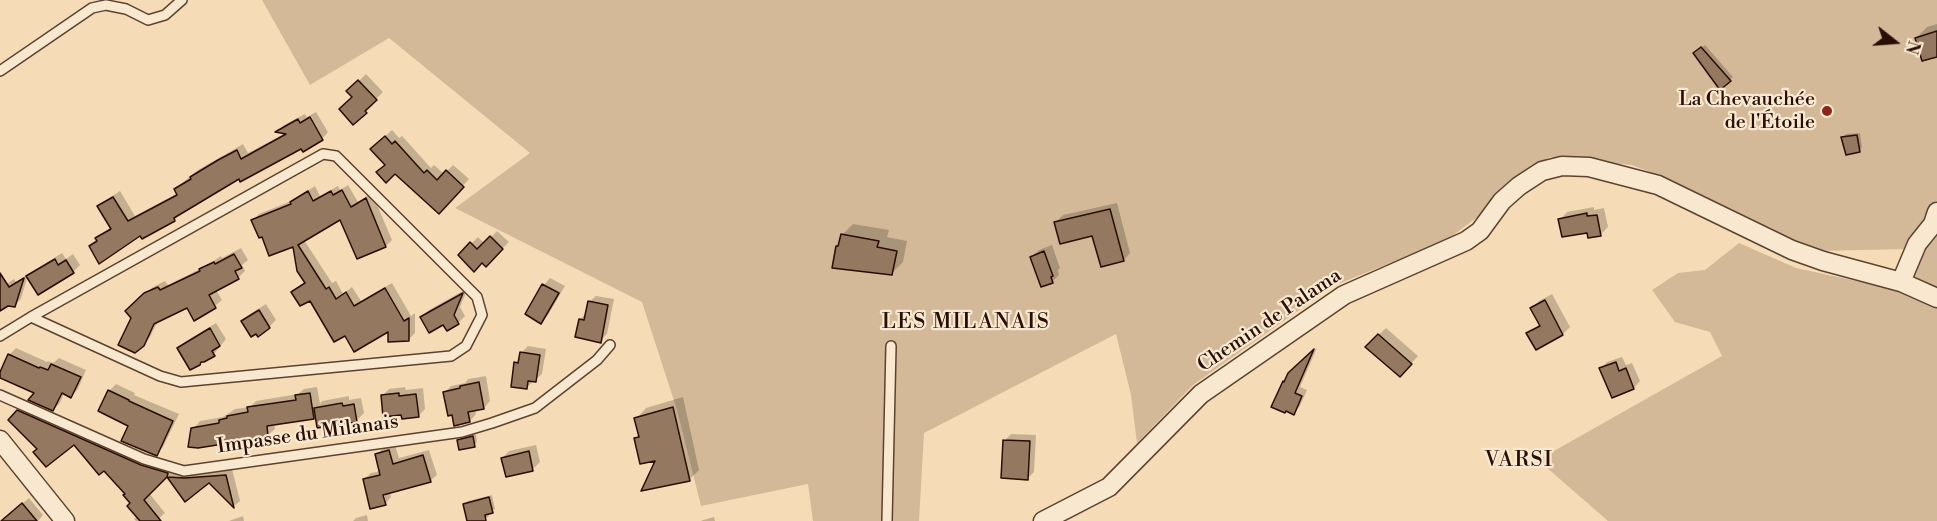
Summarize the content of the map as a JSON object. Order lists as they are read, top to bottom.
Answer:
{
  "streets": {
    "street": ["Chemin de Palama"],
    "lane": ["Impasse du Milanais"]
  },
  "districts": ["LES MILANAIS", "VARSI"],
  "places": ["La Chevauchée de l'Étoile"],
  "north": "right"
}
